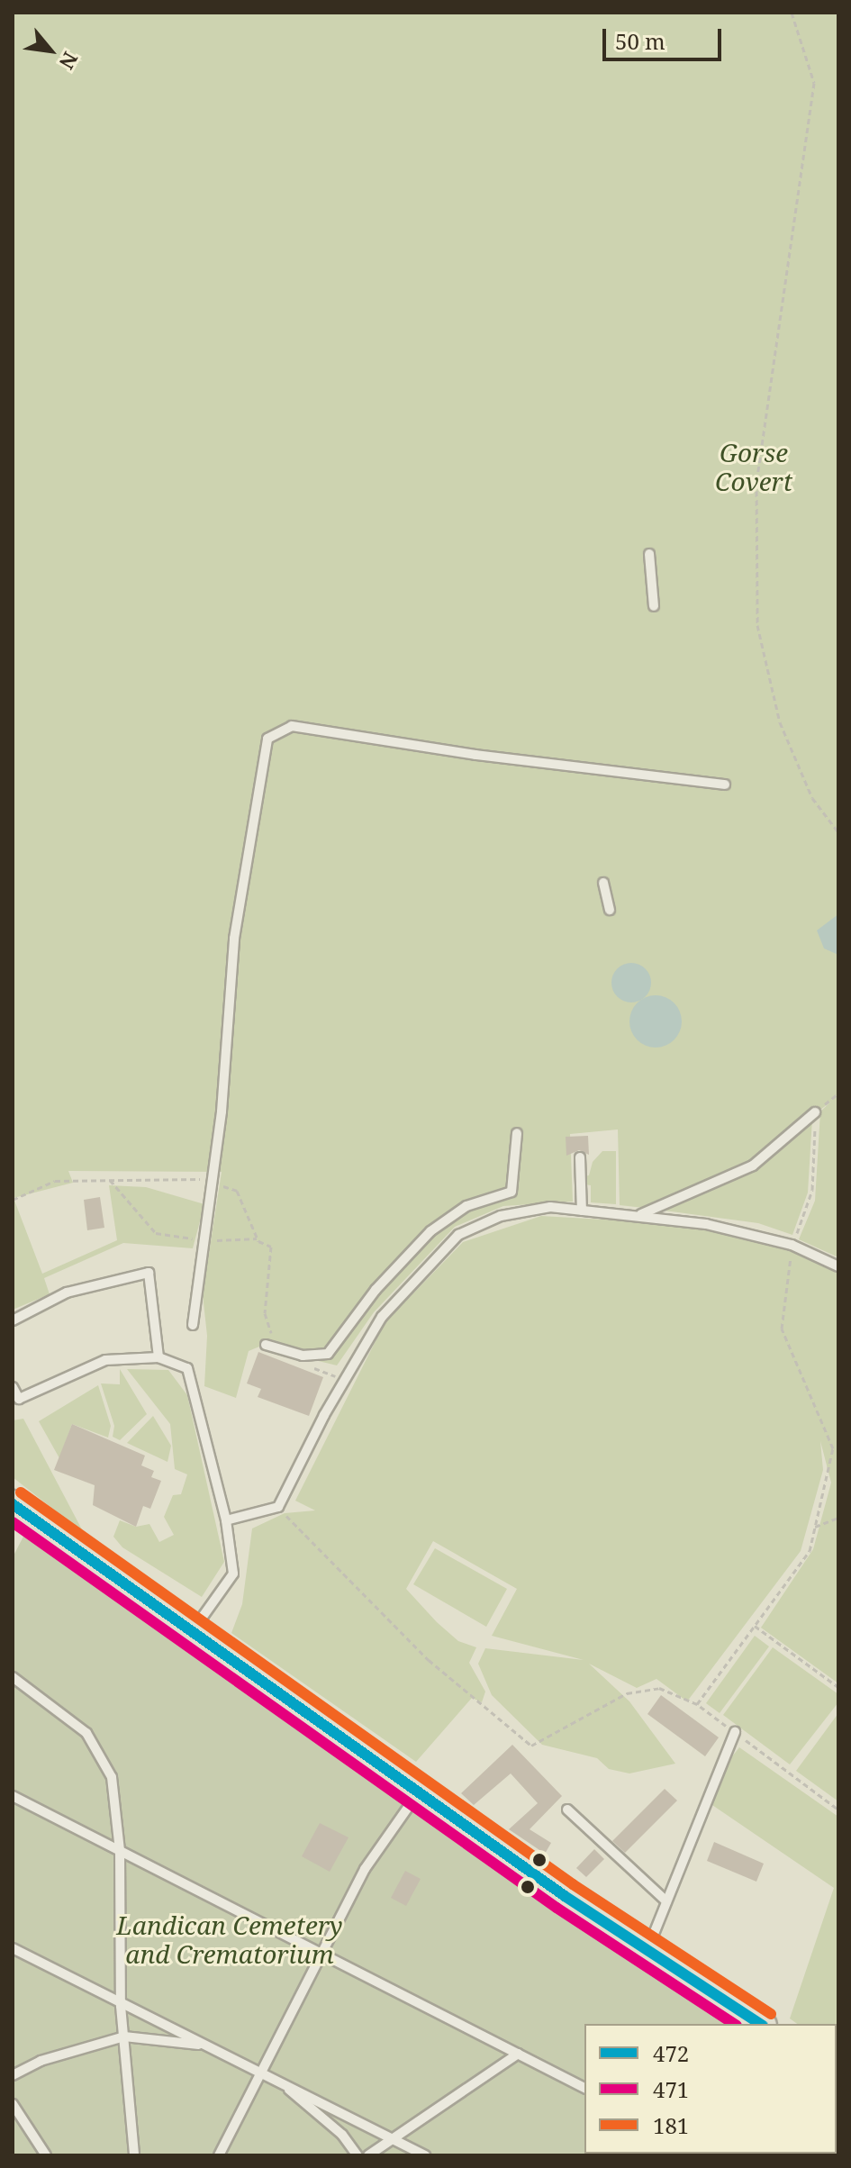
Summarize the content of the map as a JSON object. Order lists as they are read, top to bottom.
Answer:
{
  "parks": ["Gorse Covert", "Landican Cemetery and Crematorium"],
  "lines": ["transit line 181", "transit line 472", "transit line 471"],
  "legend": ["472", "471", "181"],
  "scale_bar": "50 m",
  "north": "bottom right"
}
